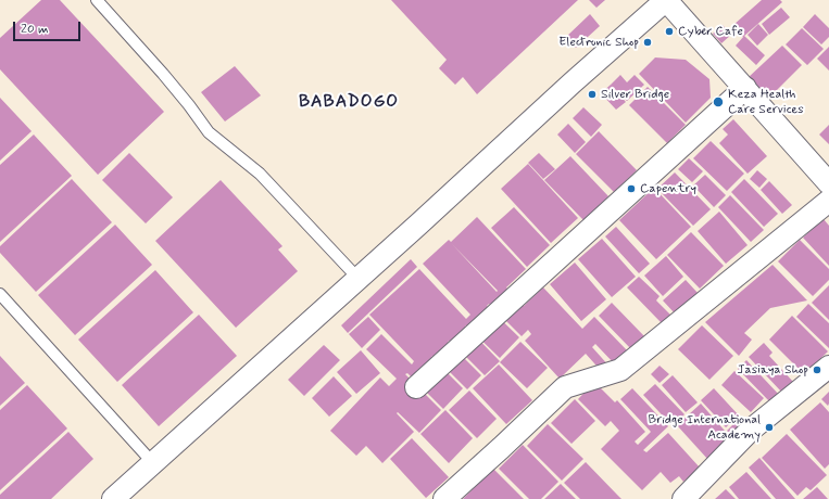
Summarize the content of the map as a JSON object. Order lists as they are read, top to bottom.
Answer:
{
  "districts": ["BABADOGO"],
  "places": [
    "Cyber Cafe",
    "Electronic Shop",
    "Silver Bridge",
    "Keza Health Care Services",
    "Capentry",
    "Jasiaya Shop",
    "Bridge International Academy"
  ],
  "scale_bar": "20 m"
}
